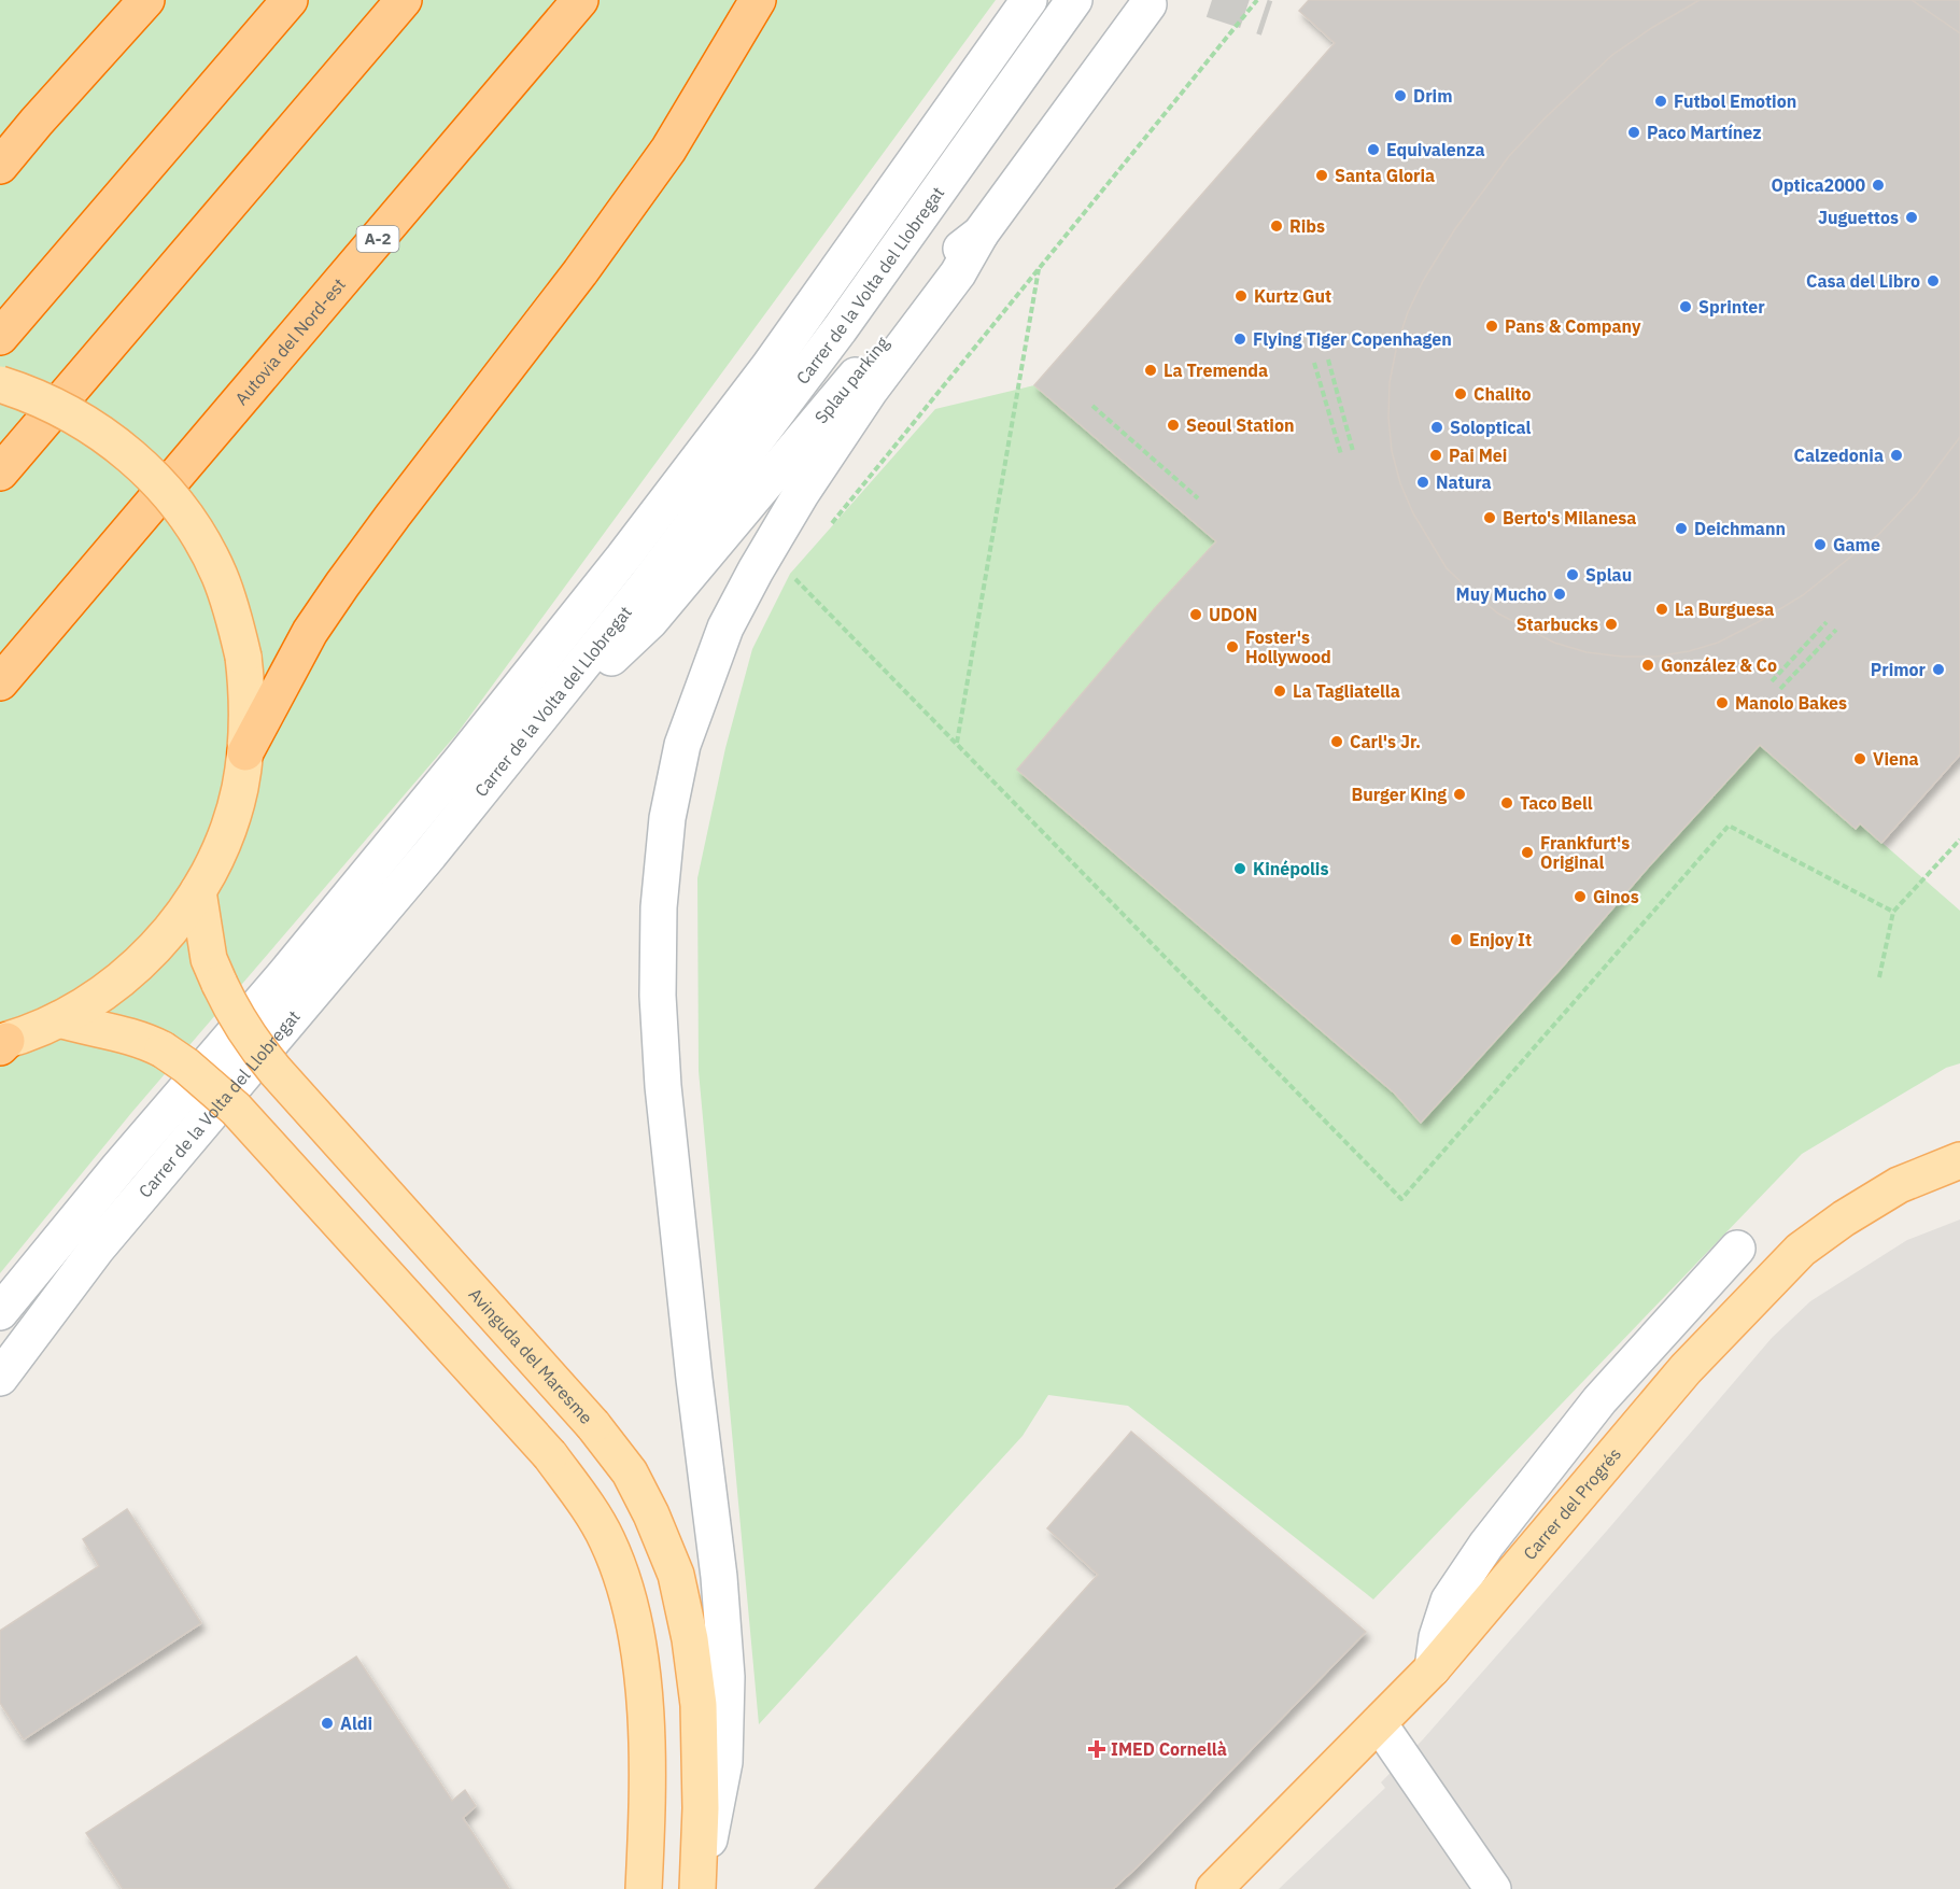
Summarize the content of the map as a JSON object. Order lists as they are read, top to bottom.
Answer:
{
  "streets": {
    "highway": ["A-2", "Autovia del Nord-est"],
    "main road": ["Avinguda del Maresme", "Carrer del Progrés"],
    "street": ["Carrer de la Volta del Llobregat", "Splau parking"]
  },
  "crossings": [
    ["Carrer de la Volta del Llobregat", "Splau parking"]
  ],
  "places": {
    "other": [
      "Drim",
      "Futbol Emotion",
      "Paco Martínez",
      "Equivalenza",
      "Santa Gloria",
      "Optica2000",
      "Juguettos",
      "Ribs",
      "Casa del Libro",
      "Kurtz Gut",
      "Sprinter",
      "Pans & Company",
      "Flying Tiger Copenhagen",
      "La Tremenda",
      "Chalito",
      "Seoul Station",
      "Soloptical",
      "Pai Mei",
      "Calzedonia",
      "Natura",
      "Berto's Milanesa",
      "Deichmann",
      "Game",
      "Splau",
      "Muy Mucho",
      "La Burguesa",
      "UDON",
      "Starbucks",
      "Foster's Hollywood",
      "González & Co",
      "Primor",
      "La Tagliatella",
      "Manolo Bakes",
      "Carl's Jr.",
      "Viena",
      "Burger King",
      "Taco Bell",
      "Frankfurt's Original",
      "Kinépolis",
      "Ginos",
      "Enjoy It",
      "Aldi"
    ],
    "health": ["IMED Cornellà"]
  }
}
